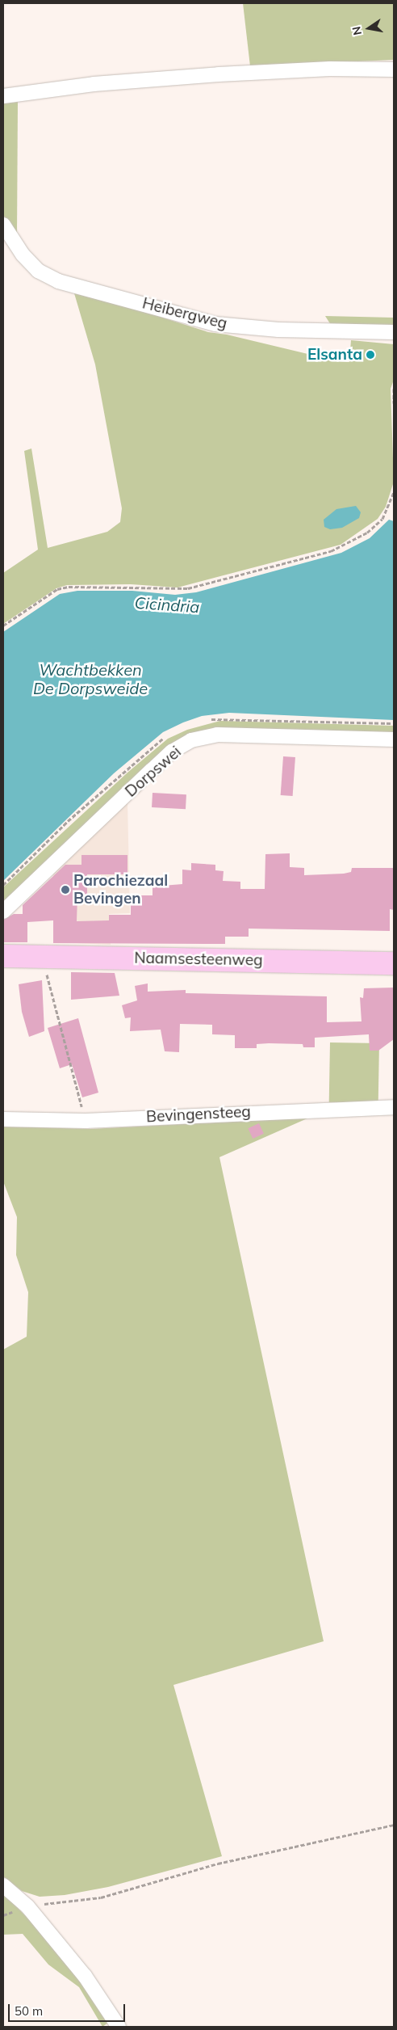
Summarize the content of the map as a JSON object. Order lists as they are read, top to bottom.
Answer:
{
  "streets": {
    "main road": ["Naamsesteenweg"],
    "street": ["Heibergweg", "Dorpswei", "Bevingensteeg"]
  },
  "water": ["Cicindria", "Wachtbekken De Dorpsweide"],
  "places": ["Elsanta", "Parochiezaal Bevingen"],
  "scale_bar": "50 m",
  "north": "left"
}
